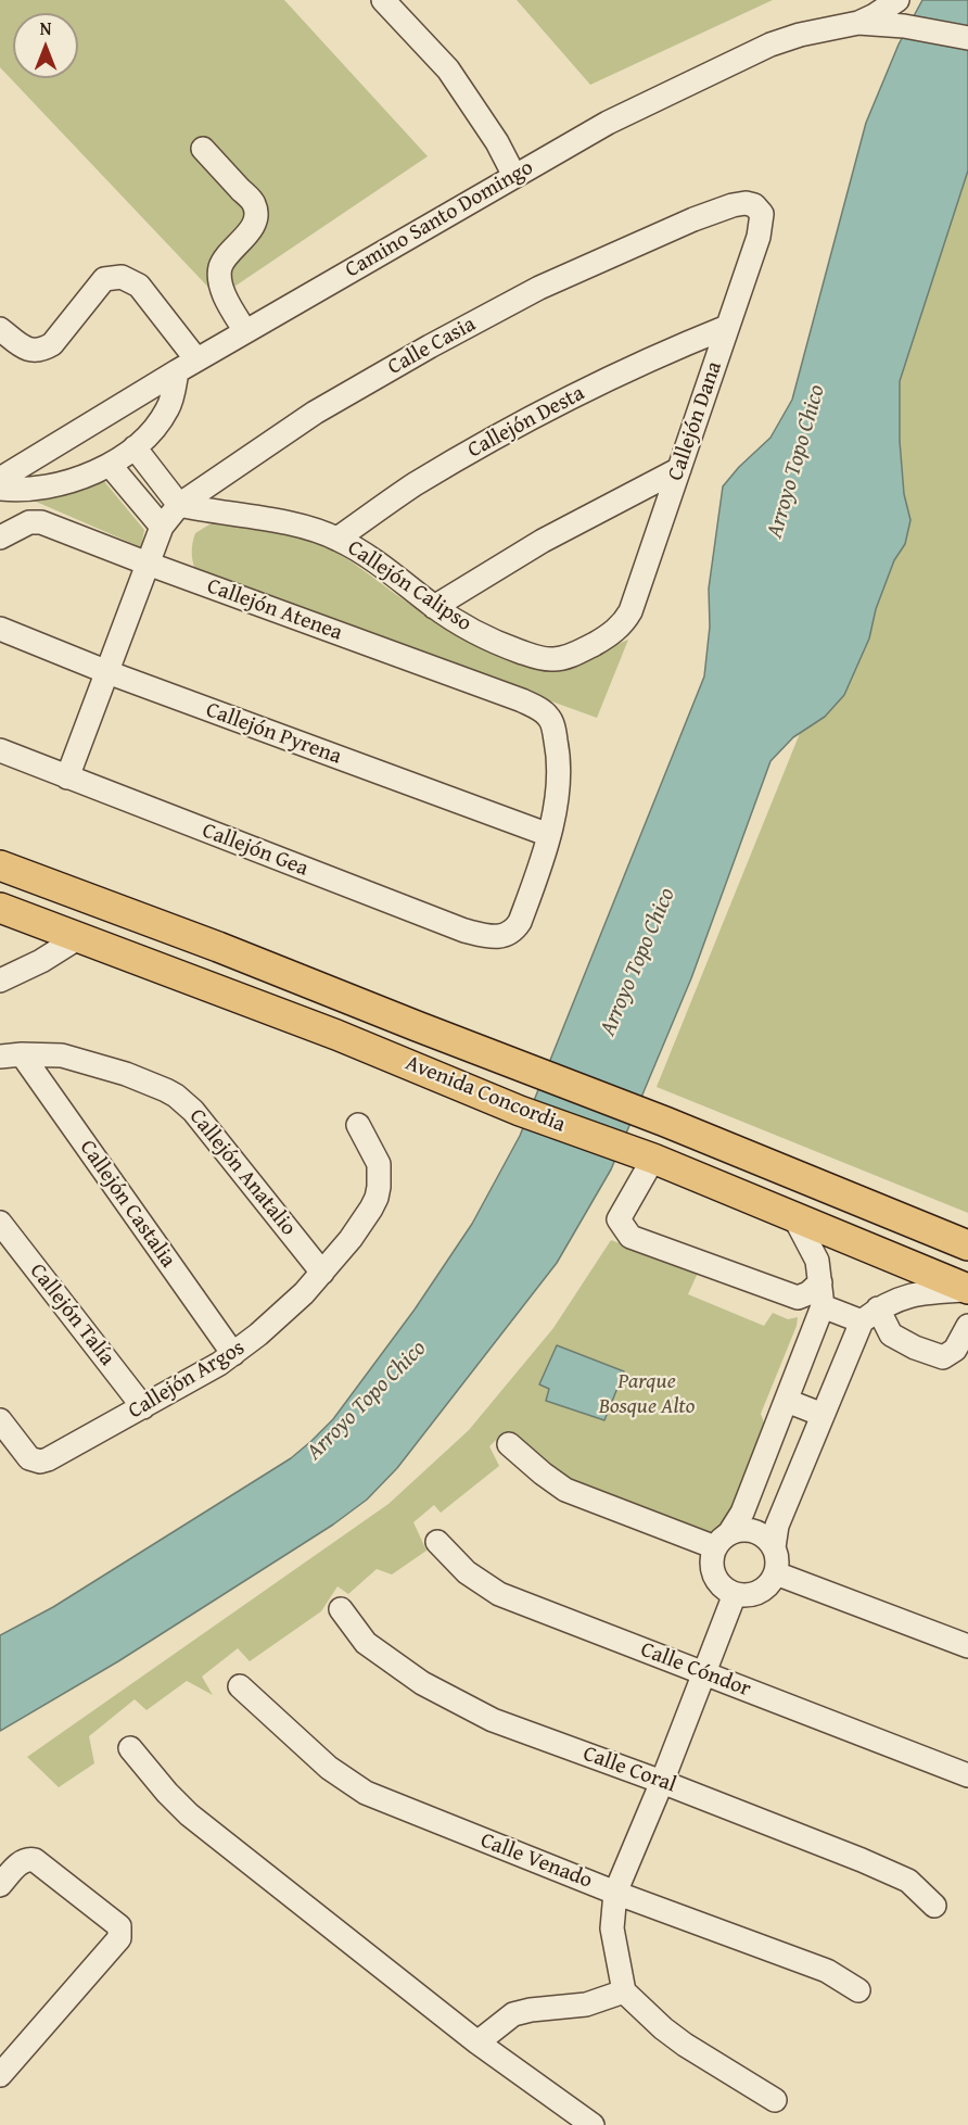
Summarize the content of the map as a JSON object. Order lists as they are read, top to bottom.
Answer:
{
  "streets": {
    "main road": ["Avenida Concordia"],
    "street": [
      "Camino Santo Domingo",
      "Calle Casia",
      "Callejón Dana",
      "Callejón Desta",
      "Callejón Calipso",
      "Callejón Atenea",
      "Callejón Pyrena",
      "Callejón Gea",
      "Callejón Anatalio",
      "Callejón Castalia",
      "Callejón Talía",
      "Callejón Argos",
      "Calle Cóndor",
      "Calle Coral",
      "Calle Venado"
    ]
  },
  "crossings": [
    ["Calle Casia", "Callejón Dana"],
    ["Calle Casia", "Callejón Calipso"],
    ["Calle Casia", "Callejón Atenea"],
    ["Calle Casia", "Callejón Pyrena"],
    ["Calle Casia", "Callejón Gea"],
    ["Callejón Dana", "Callejón Desta"],
    ["Callejón Dana", "Callejón Calipso"],
    ["Callejón Desta", "Callejón Calipso"],
    ["Callejón Atenea", "Callejón Pyrena"],
    ["Callejón Atenea", "Callejón Gea"],
    ["Callejón Pyrena", "Callejón Gea"],
    ["Callejón Anatalio", "Callejón Castalia"],
    ["Callejón Anatalio", "Callejón Argos"],
    ["Callejón Castalia", "Callejón Argos"],
    ["Callejón Talía", "Callejón Argos"]
  ],
  "water": ["Arroyo Topo Chico"],
  "parks": ["Parque Bosque Alto"],
  "north": "top"
}
